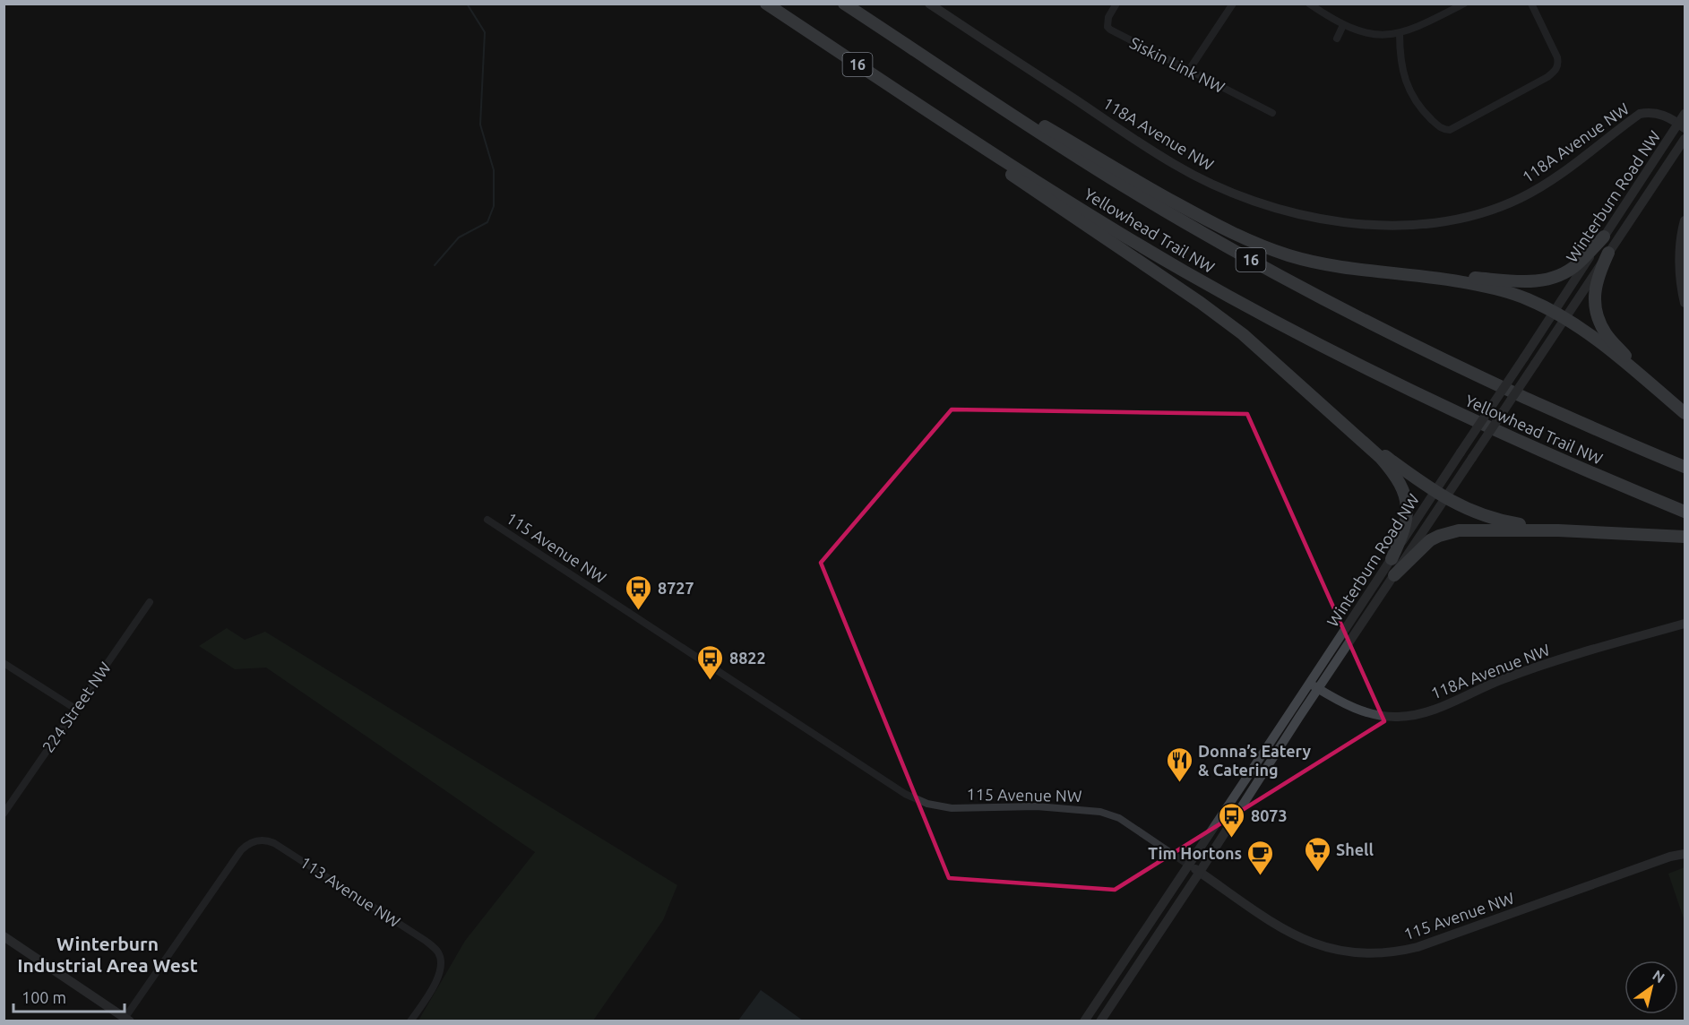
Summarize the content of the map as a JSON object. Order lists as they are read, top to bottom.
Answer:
{
  "streets": {
    "highway": ["16", "Yellowhead Trail NW"],
    "street": [
      "Siskin Link NW",
      "118A Avenue NW",
      "Winterburn Road NW",
      "115 Avenue NW",
      "224 Street NW",
      "113 Avenue NW"
    ]
  },
  "crossings": [
    ["118A Avenue NW", "Winterburn Road NW"],
    ["Winterburn Road NW", "115 Avenue NW"]
  ],
  "districts": ["Winterburn Industrial Area West"],
  "places": {
    "bus stop": ["8727", "8822", "8073"],
    "restaurant": ["Donna’s Eatery & Catering"],
    "supermarket": ["Shell"],
    "cafe": ["Tim Hortons"]
  },
  "scale_bar": "100 m",
  "north": "top right"
}
